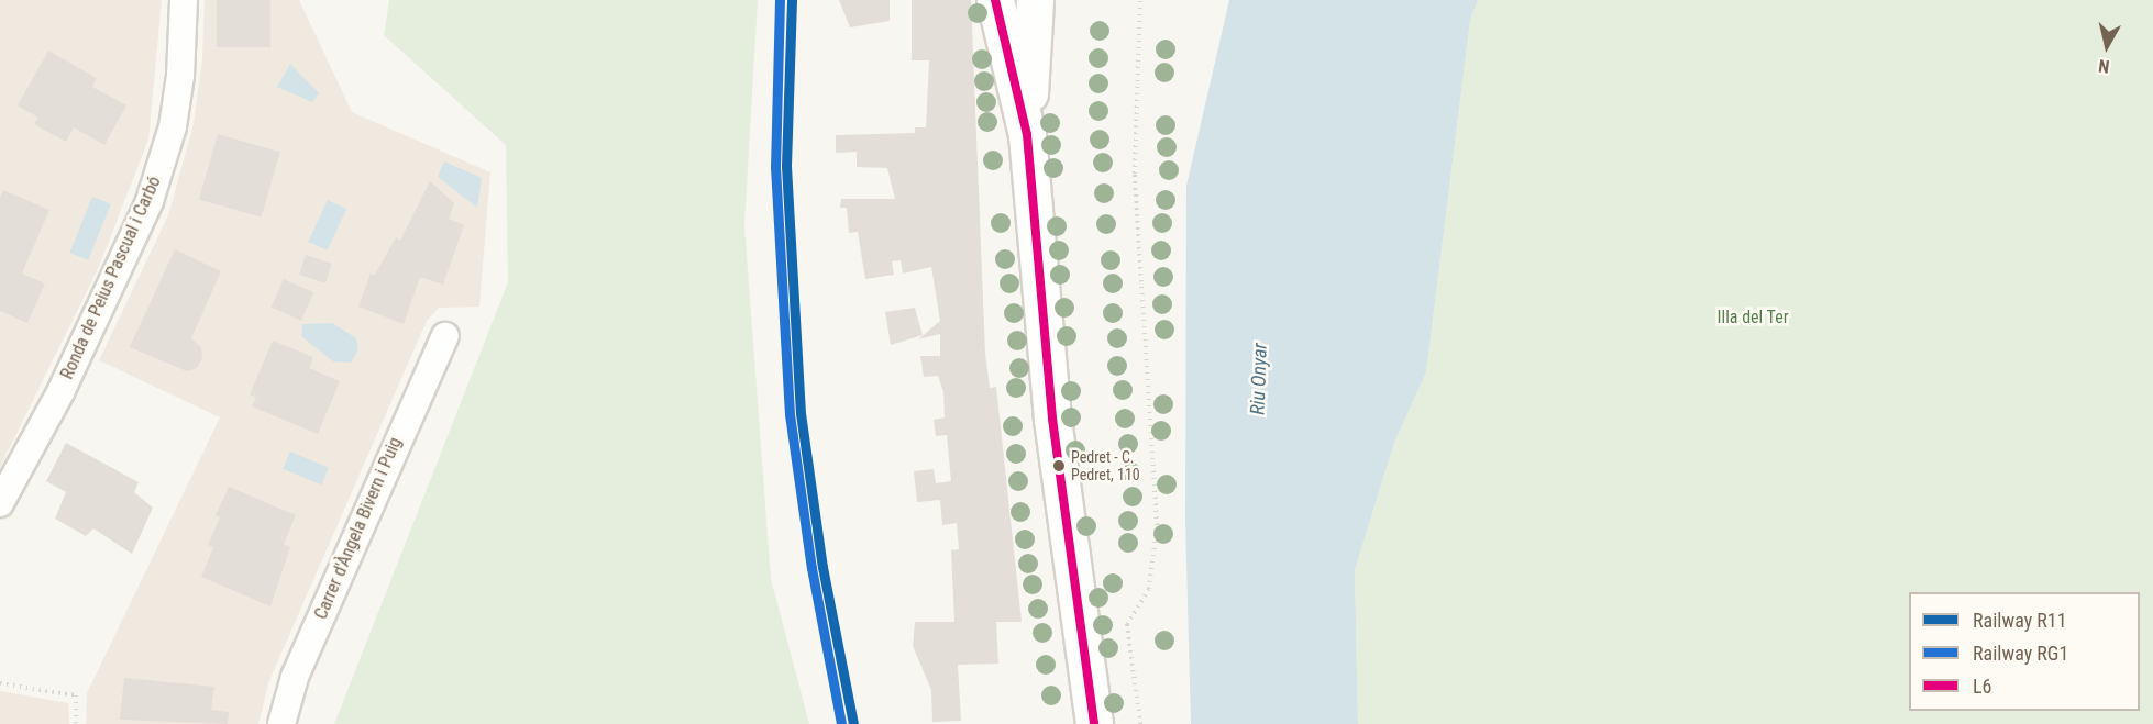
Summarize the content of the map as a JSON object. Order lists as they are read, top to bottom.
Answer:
{
  "streets": {
    "street": ["Ronda de Peius Pascual i Carbó", "Carrer d'Àngela Bivern i Puig"]
  },
  "water": ["Riu Onyar"],
  "parks": ["Illa del Ter"],
  "places": ["Pedret - C. Pedret, 110"],
  "lines": ["rail line R11", "rail line RG1", "transit line L6"],
  "legend": ["Railway R11", "Railway RG1", "L6"],
  "north": "bottom"
}
